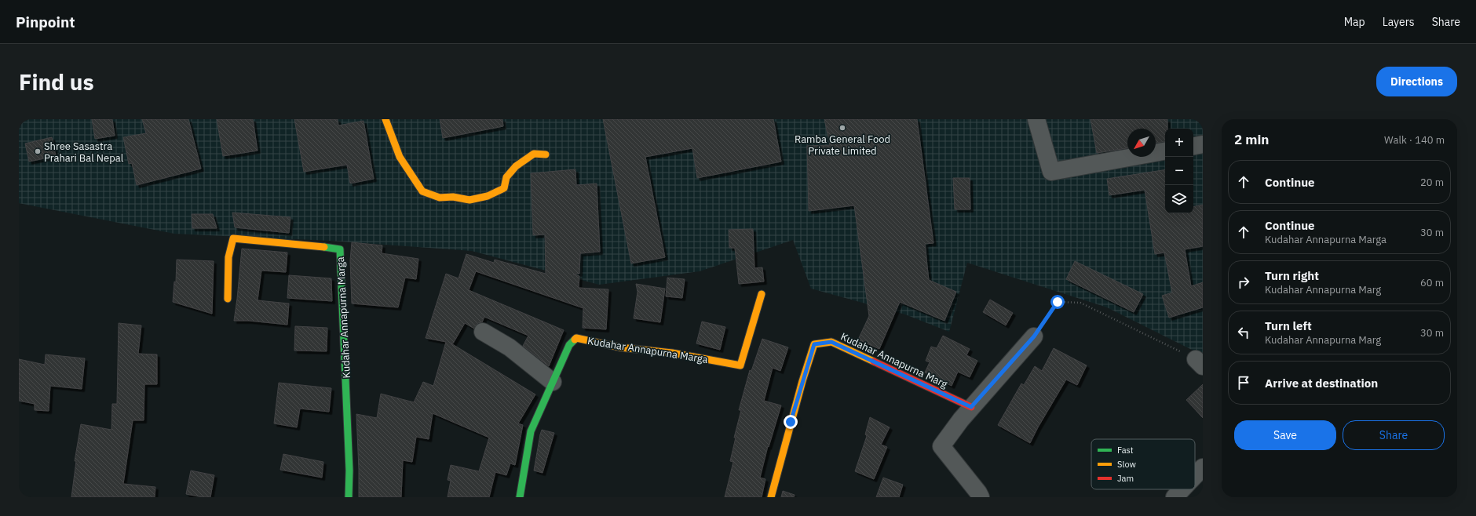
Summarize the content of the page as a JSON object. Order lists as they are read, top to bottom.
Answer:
{
  "streets": {
    "street": ["Kudahar Annapurna Marga", "Kudahar Annapurna Marg"]
  },
  "places": ["Ramba General Food Private Limited", "Shree Sasastra Prahari Bal Nepal"],
  "legend": ["Fast", "Slow", "Jam"],
  "north": "bottom left",
  "page": {
    "header": "Pinpoint",
    "nav": ["Map", "Layers", "Share"],
    "buttons": [
      "Directions",
      ["Save", "Share"]
    ],
    "title": "Find us",
    "heading": ["2 min", "Walk · 140 m"],
    "map_buttons": ["+", "−"],
    "list": [
      ["Continue", "20 m"],
      ["Continue", "Kudahar Annapurna Marga", "30 m"],
      ["Turn right", "Kudahar Annapurna Marg", "60 m"],
      ["Turn left", "Kudahar Annapurna Marg", "30 m"],
      "Arrive at destination"
    ]
  }
}
